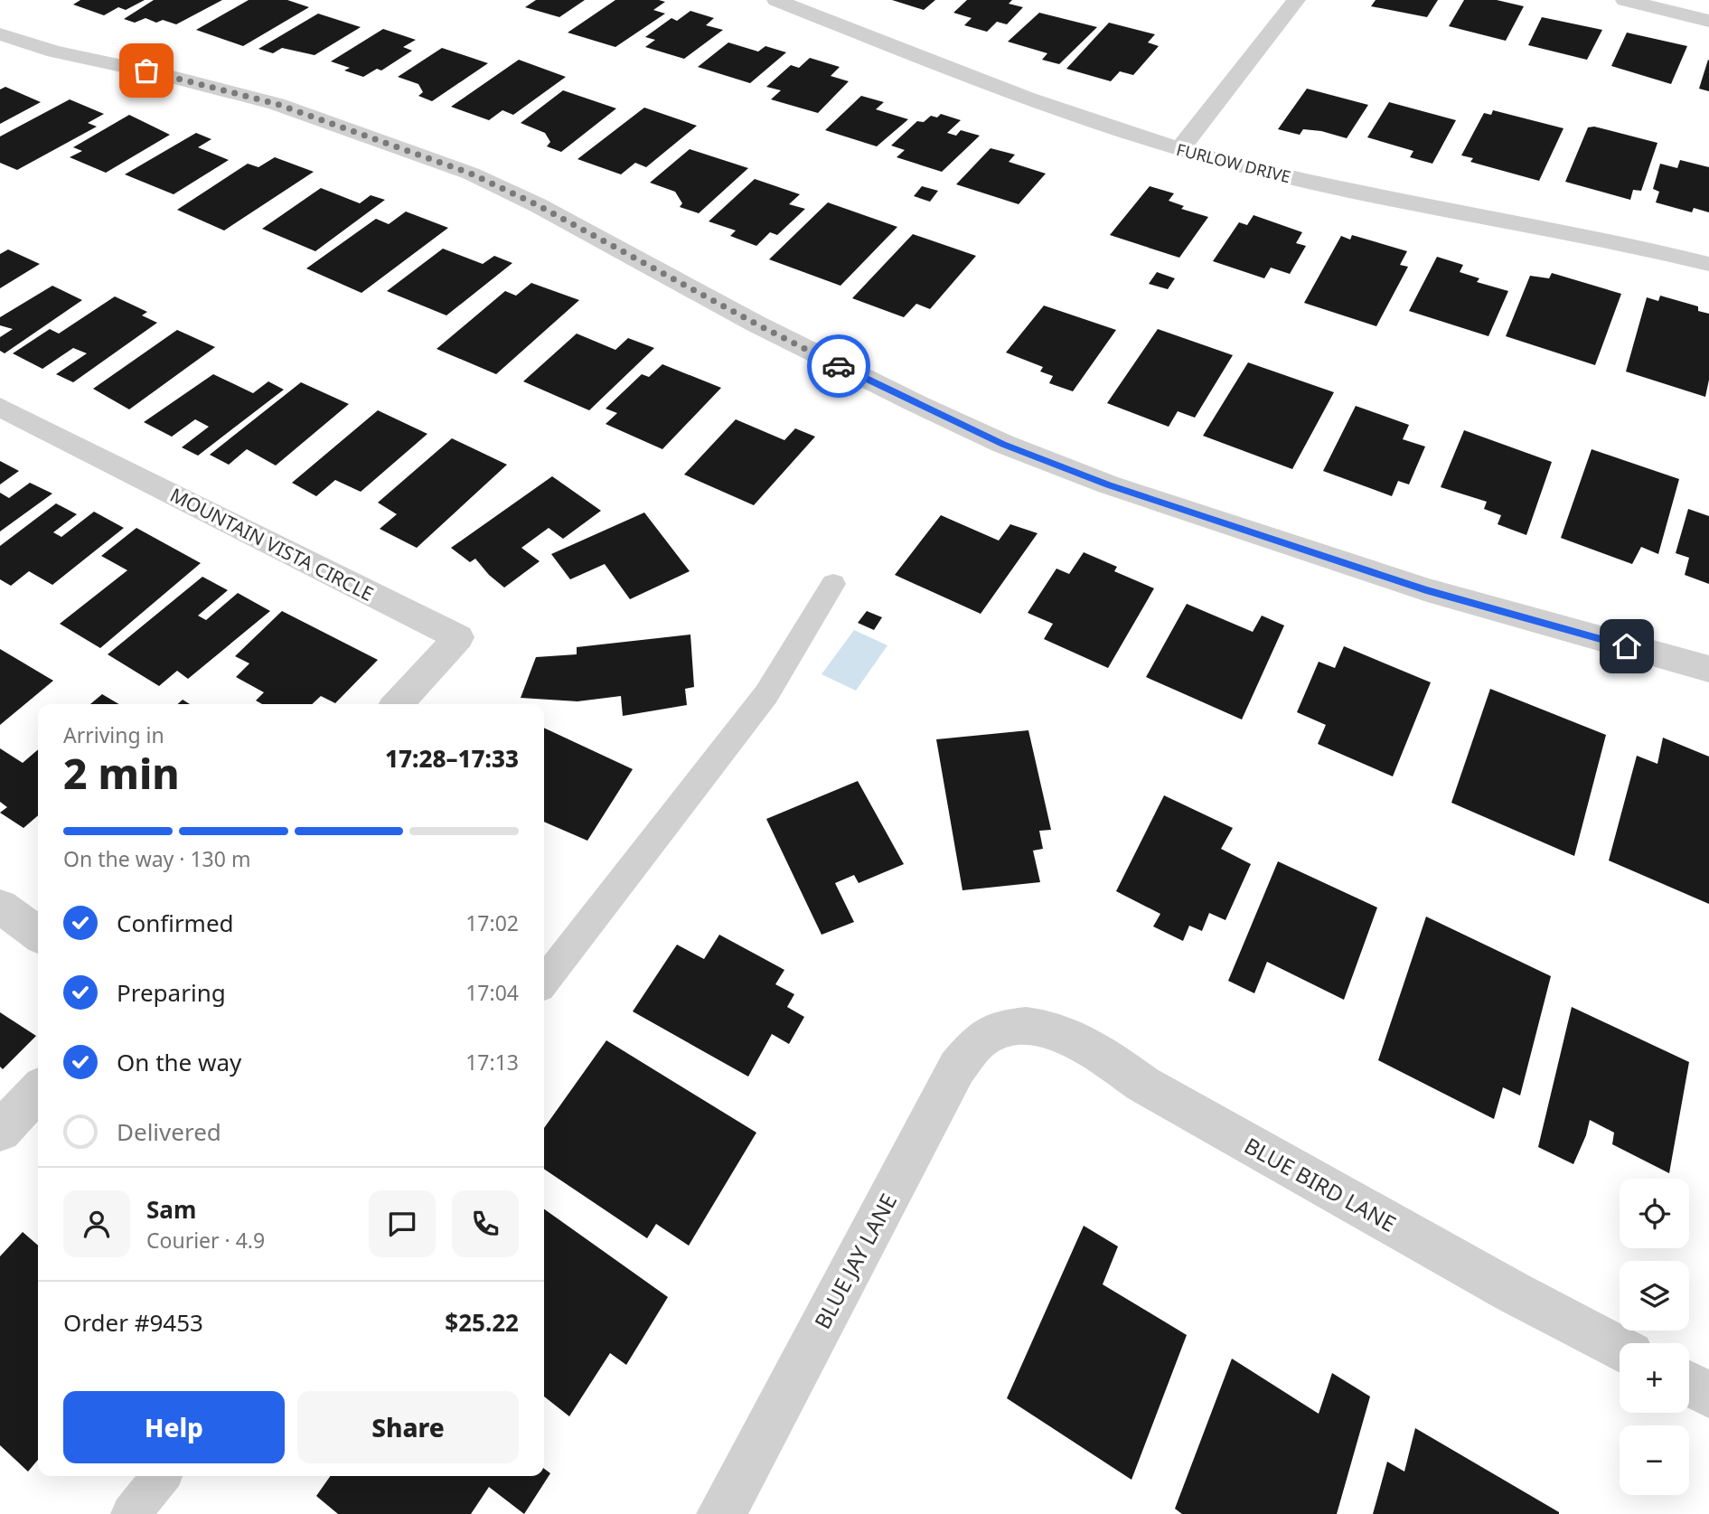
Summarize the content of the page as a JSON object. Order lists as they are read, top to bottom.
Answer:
{
  "streets": {
    "street": [
      "FURLOW DRIVE",
      "MOUNTAIN VISTA CIRCLE",
      "BLUE BIRD LANE",
      "BLUE JAY LANE"
    ]
  },
  "crossings": [
    ["BLUE BIRD LANE", "BLUE JAY LANE"]
  ],
  "page": {
    "heading": ["2 min", "Arriving in", "17:28–17:33"],
    "panel": [
      "Sam",
      "Courier · 4.9",
      "Order #9453",
      "$25.22"
    ],
    "bar": "On the way · 130 m",
    "list": [
      ["Confirmed", "17:02"],
      ["Preparing", "17:04"],
      ["On the way", "17:13"],
      "Delivered"
    ],
    "map_buttons": ["+", "−"],
    "buttons": ["Help", "Share"]
  }
}
